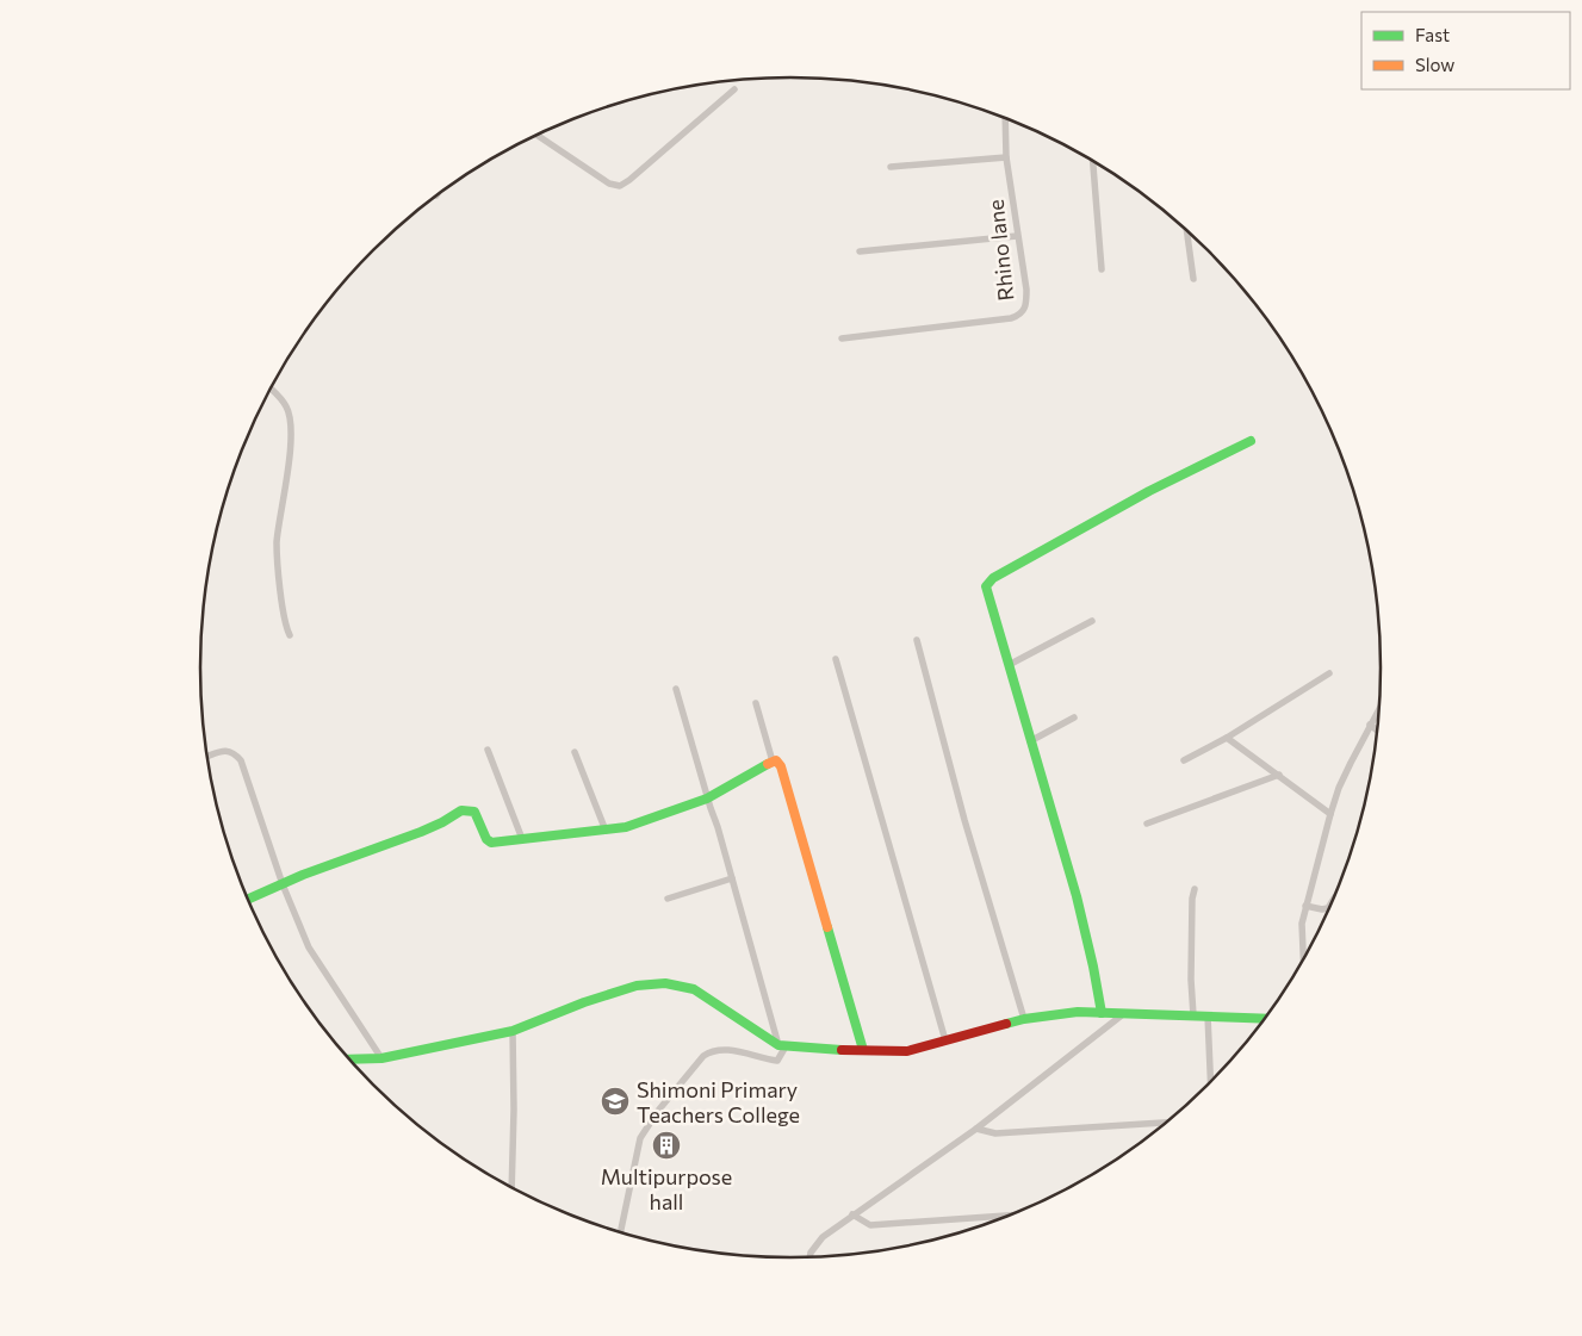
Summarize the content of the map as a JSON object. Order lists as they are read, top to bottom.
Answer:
{
  "streets": {
    "street": ["Rhino lane"]
  },
  "places": {
    "school or university": ["Shimoni Primary Teachers College"],
    "building": ["Multipurpose hall"]
  },
  "legend": ["Fast", "Slow"]
}
